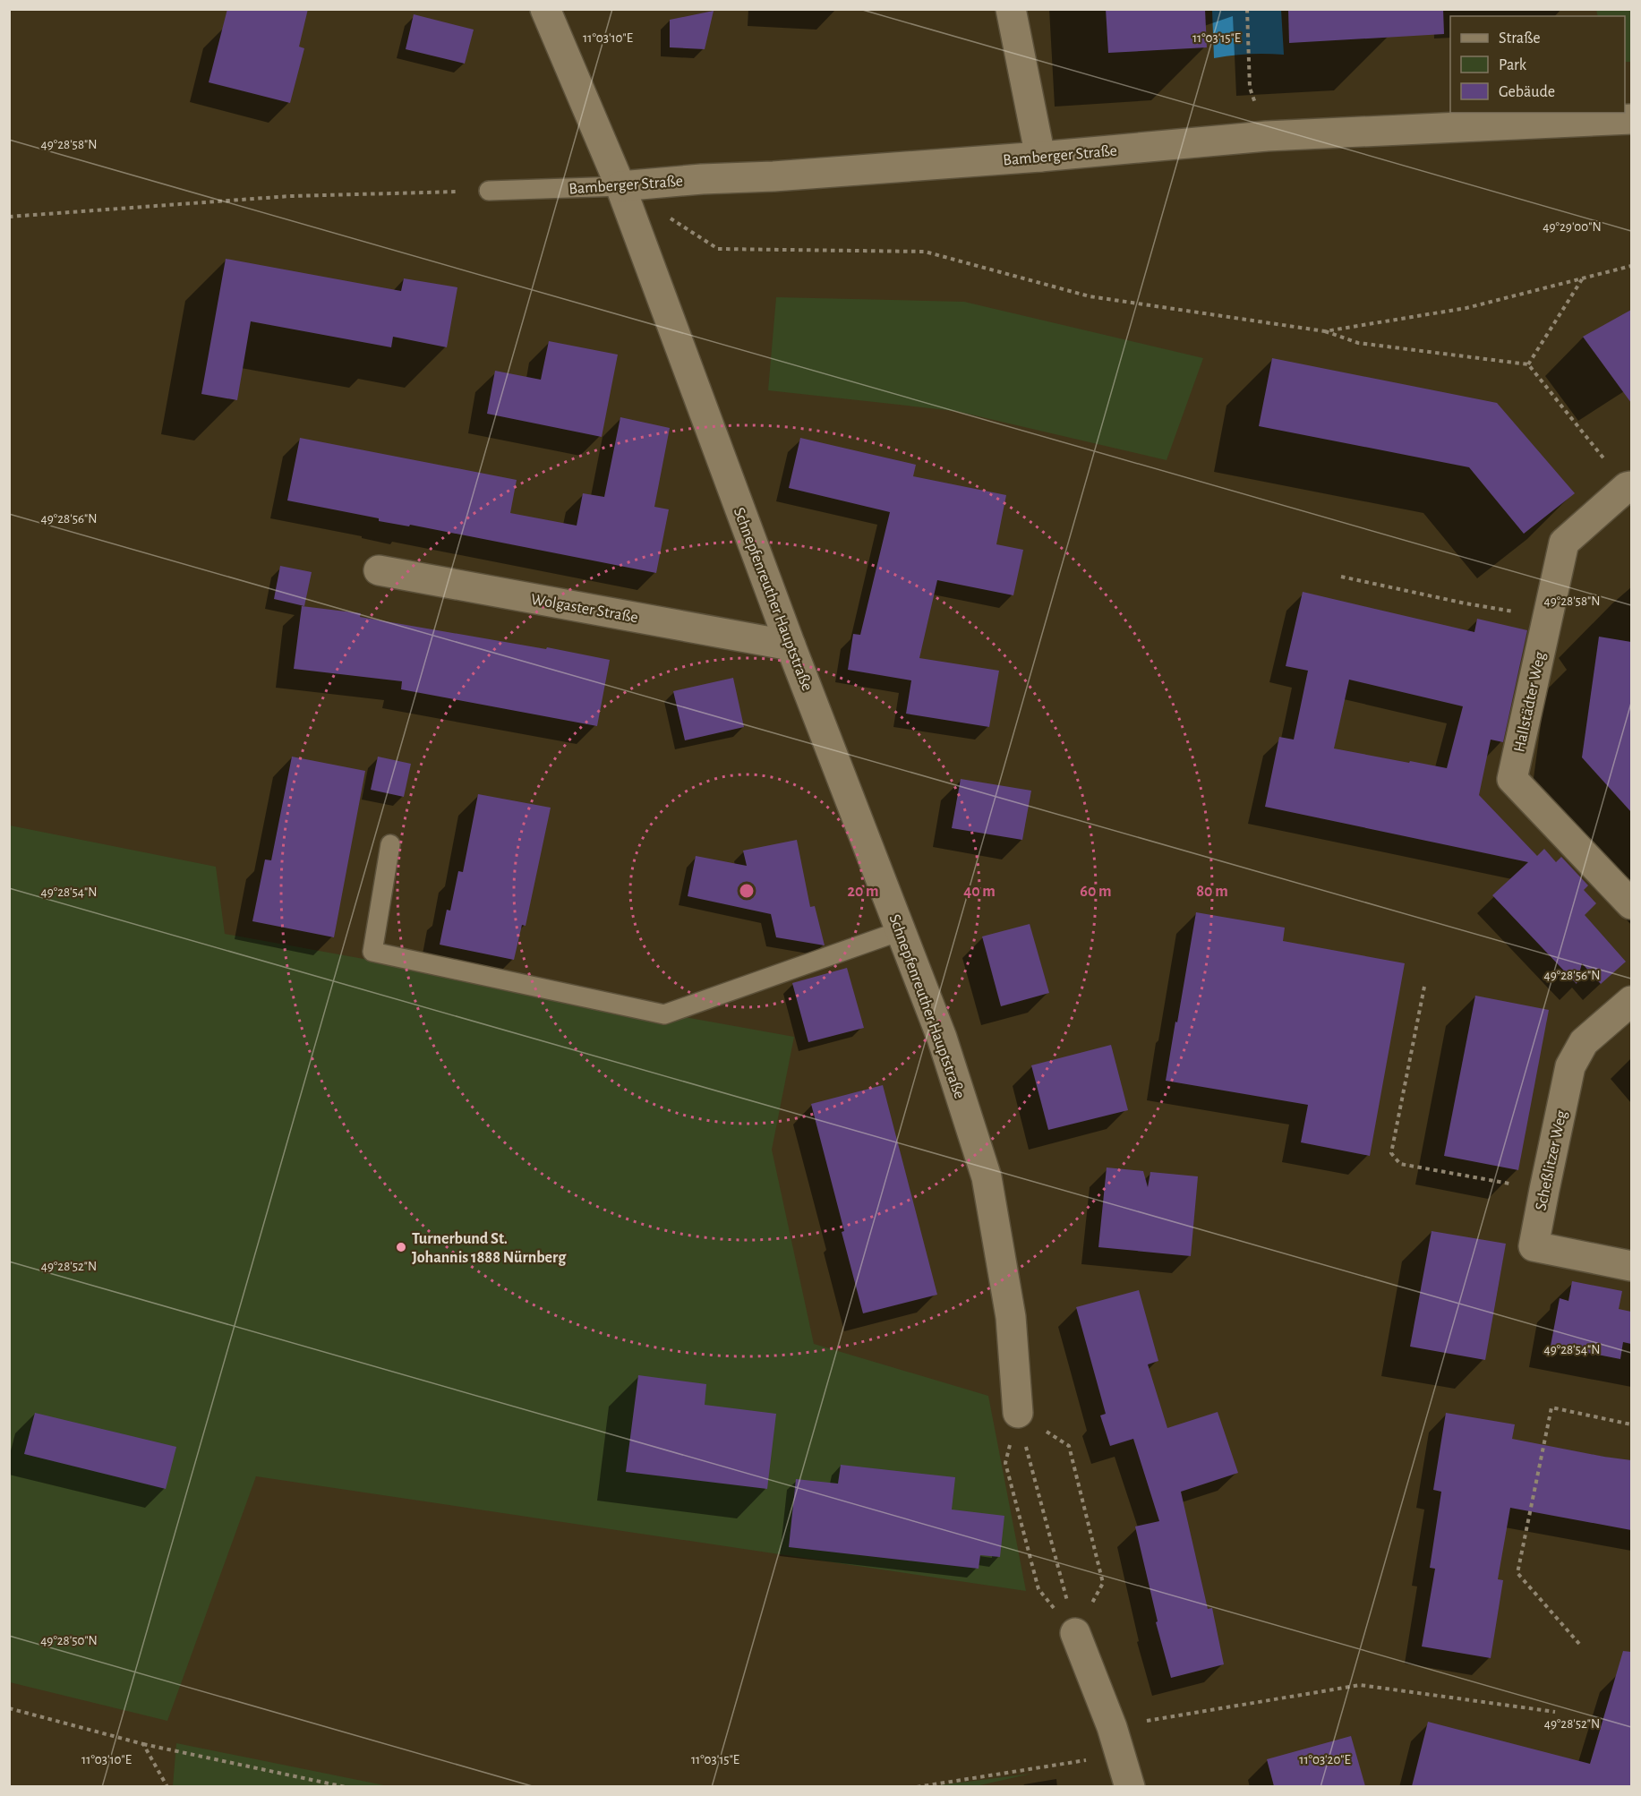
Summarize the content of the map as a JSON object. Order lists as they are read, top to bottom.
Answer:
{
  "streets": {
    "street": [
      "Bamberger Straße",
      "Schnepfenreuther Hauptstraße",
      "Wolgaster Straße",
      "Hallstädter Weg",
      "Scheßlitzer Weg"
    ]
  },
  "crossings": [
    ["Bamberger Straße", "Schnepfenreuther Hauptstraße"],
    ["Schnepfenreuther Hauptstraße", "Wolgaster Straße"]
  ],
  "places": ["Turnerbund St. Johannis 1888 Nürnberg"],
  "legend": ["Straße", "Park", "Gebäude"],
  "coordinates": [
    "11°03'10\"E",
    "11°03'15\"E",
    "49°28'58\"N",
    "49°29'00\"N",
    "49°28'56\"N",
    "49°28'54\"N",
    "49°28'52\"N",
    "49°28'50\"N",
    "11°03'20\"E"
  ],
  "rings": [
    "20 m",
    "40 m",
    "60 m",
    "80 m"
  ]
}
